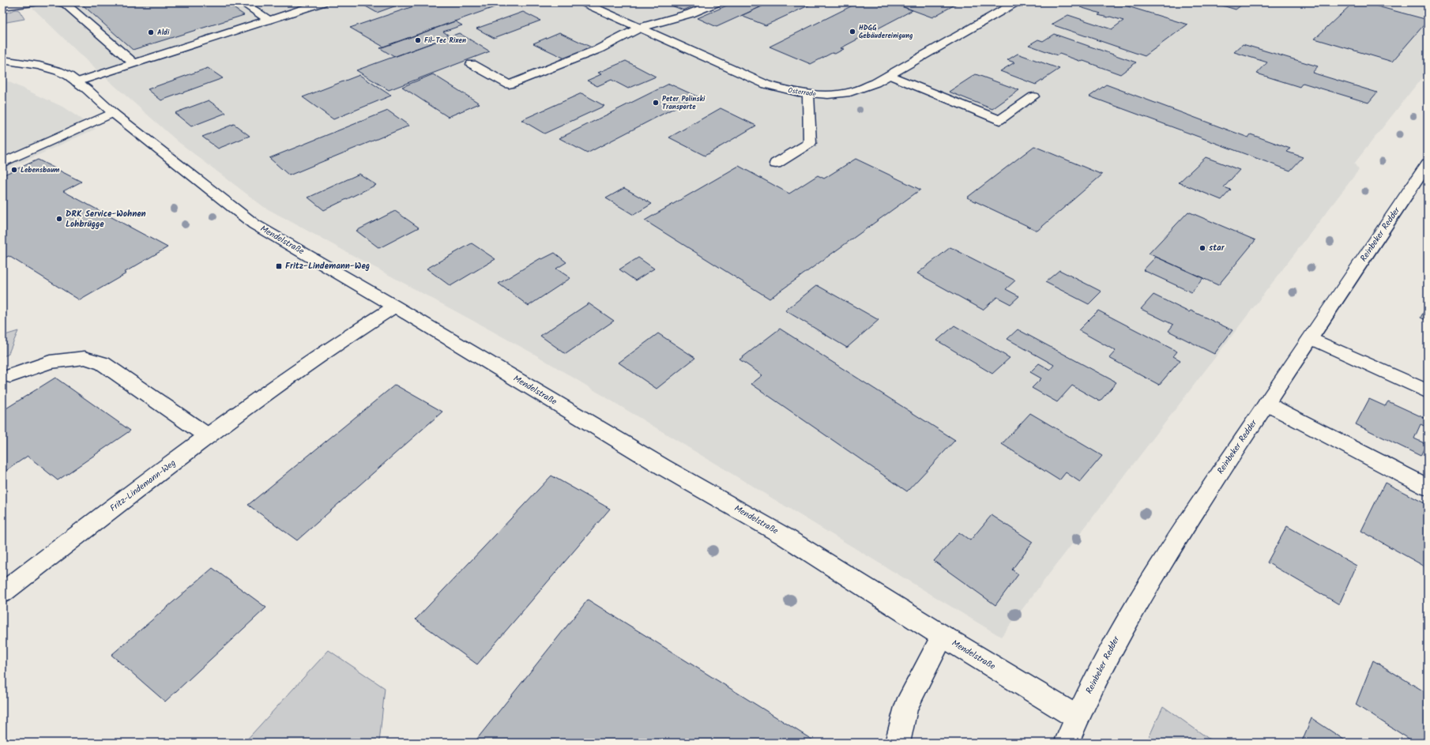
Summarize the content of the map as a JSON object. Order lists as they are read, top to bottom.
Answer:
{
  "streets": {
    "street": [
      "Osterrade",
      "Reinbeker Redder",
      "Mendelstraße",
      "Fritz-Lindemann-Weg"
    ]
  },
  "crossings": [
    ["Reinbeker Redder", "Mendelstraße"],
    ["Mendelstraße", "Fritz-Lindemann-Weg"]
  ],
  "places": {
    "other": [
      "HDGG Gebäudereinigung",
      "Aldi",
      "Fil-Tec Rixen",
      "Peter Polinski Transporte",
      "Lebensbaum",
      "DRK Service-Wohnen Lohbrügge",
      "star"
    ],
    "transit": ["Fritz-Lindemann-Weg"]
  }
}
